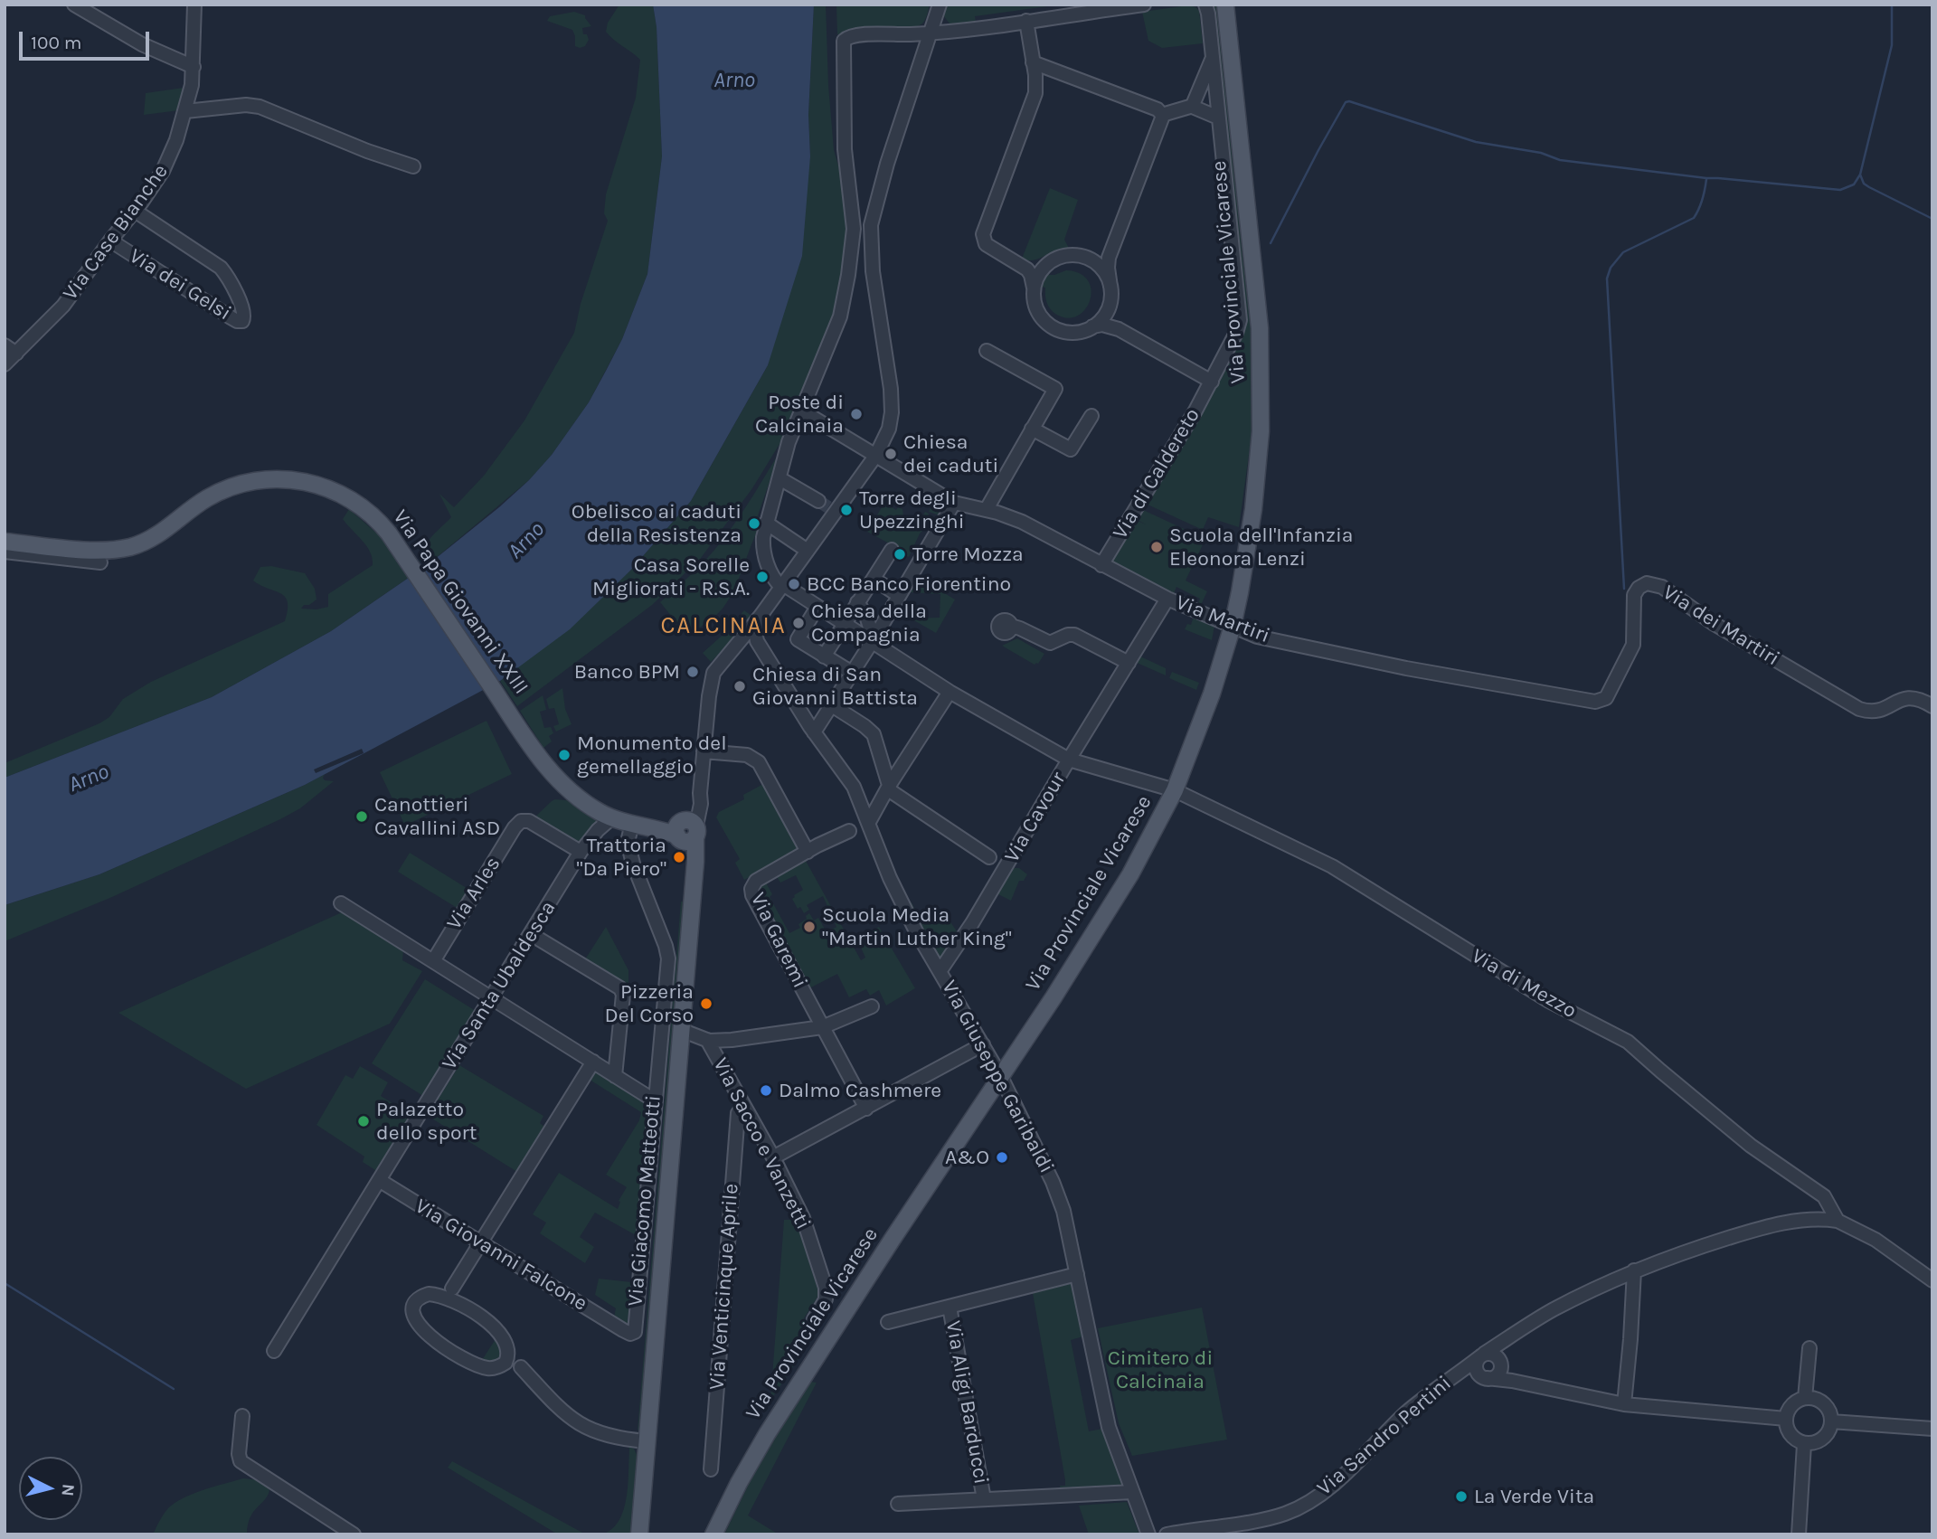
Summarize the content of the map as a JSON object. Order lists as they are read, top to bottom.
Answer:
{
  "streets": {
    "main road": ["Via Provinciale Vicarese", "Via Papa Giovanni XXIII", "Via Giacomo Matteotti"],
    "street": [
      "Via Case Bianche",
      "Via dei Gelsi",
      "Via di Caldereto",
      "Via Martiri",
      "Via dei Martiri",
      "Via Cavour",
      "Via Arles",
      "Via Garemi",
      "Via di Mezzo",
      "Via Santa Ubaldesca",
      "Via Giuseppe Garibaldi",
      "Via Sacco e Vanzetti",
      "Via Giovanni Falcone",
      "Via Venticinque Aprile",
      "Via Aligi Barducci",
      "Via Sandro Pertini"
    ]
  },
  "crossings": [
    ["Via Case Bianche", "Via dei Gelsi"],
    ["Via Provinciale Vicarese", "Via Martiri"],
    ["Via Provinciale Vicarese", "Via di Mezzo"],
    ["Via Provinciale Vicarese", "Via Giuseppe Garibaldi"],
    ["Via di Caldereto", "Via Martiri"],
    ["Via Papa Giovanni XXIII", "Via Santa Ubaldesca"],
    ["Via Papa Giovanni XXIII", "Via Giacomo Matteotti"],
    ["Via Martiri", "Via dei Martiri"],
    ["Via Martiri", "Via Cavour"],
    ["Via Cavour", "Via di Mezzo"],
    ["Via Cavour", "Via Giuseppe Garibaldi"],
    ["Via Arles", "Via Santa Ubaldesca"],
    ["Via di Mezzo", "Via Sandro Pertini"],
    ["Via Santa Ubaldesca", "Via Giovanni Falcone"],
    ["Via Giuseppe Garibaldi", "Via Aligi Barducci"],
    ["Via Sacco e Vanzetti", "Via Venticinque Aprile"]
  ],
  "districts": ["CALCINAIA"],
  "water": ["Arno"],
  "parks": ["Cimitero di Calcinaia"],
  "places": [
    "Poste di Calcinaia",
    "Chiesa dei caduti",
    "Torre degli Upezzinghi",
    "Obelisco ai caduti della Resistenza",
    "Scuola dell'Infanzia Eleonora Lenzi",
    "Torre Mozza",
    "Casa Sorelle Migliorati - R.S.A.",
    "BCC Banco Fiorentino",
    "Chiesa della Compagnia",
    "Banco BPM",
    "Chiesa di San Giovanni Battista",
    "Monumento del gemellaggio",
    "Canottieri Cavallini ASD",
    "Trattoria \"Da Piero\"",
    "Scuola Media \"Martin Luther King\"",
    "Pizzeria Del Corso",
    "Dalmo Cashmere",
    "Palazetto dello sport",
    "A&O",
    "La Verde Vita"
  ],
  "scale_bar": "100 m",
  "north": "right"
}
